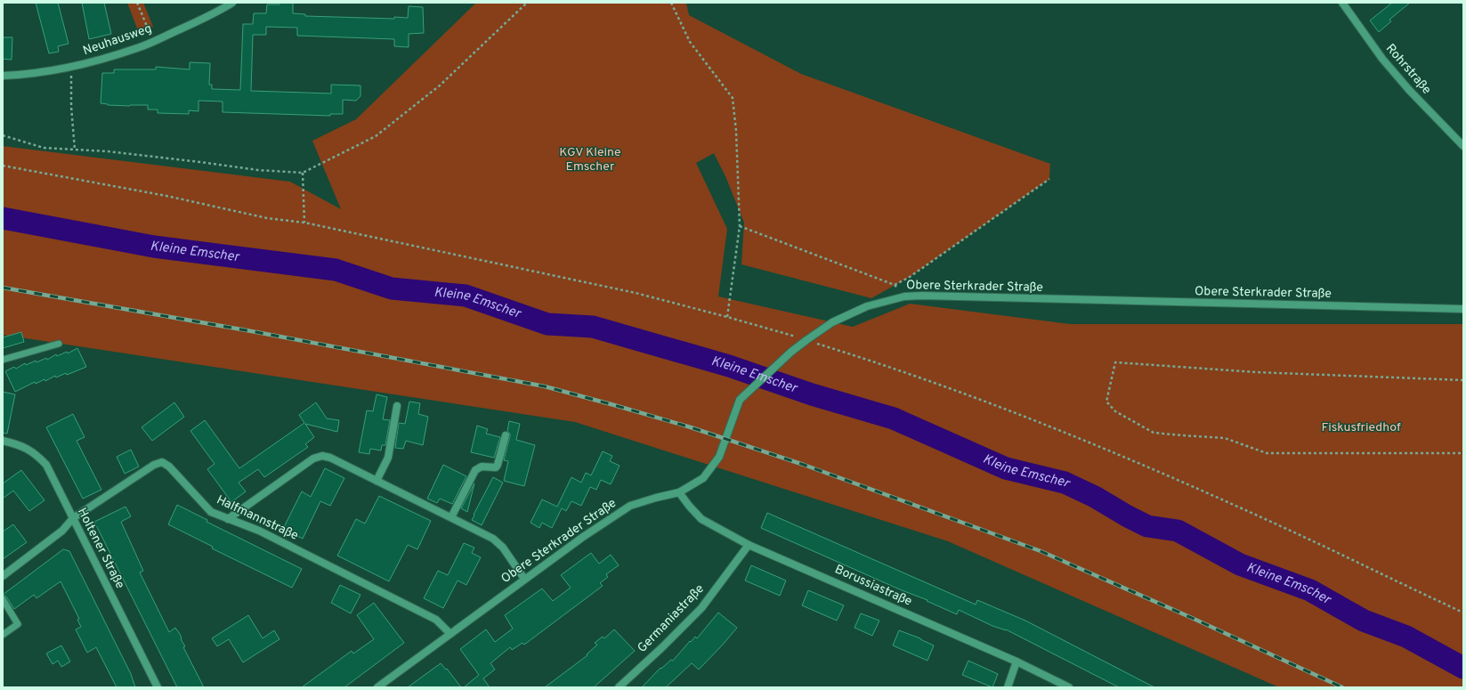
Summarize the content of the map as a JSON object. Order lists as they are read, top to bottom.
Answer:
{
  "streets": {
    "street": [
      "Neuhausweg",
      "Rohrstraße",
      "Obere Sterkrader Straße",
      "Halfmannstraße",
      "Holtener Straße",
      "Borussiastraße",
      "Germaniastraße"
    ]
  },
  "crossings": [
    ["Obere Sterkrader Straße", "Halfmannstraße"],
    ["Obere Sterkrader Straße", "Borussiastraße"],
    ["Halfmannstraße", "Holtener Straße"],
    ["Borussiastraße", "Germaniastraße"]
  ],
  "water": ["Kleine Emscher"],
  "parks": ["KGV Kleine Emscher", "Fiskusfriedhof"]
}
